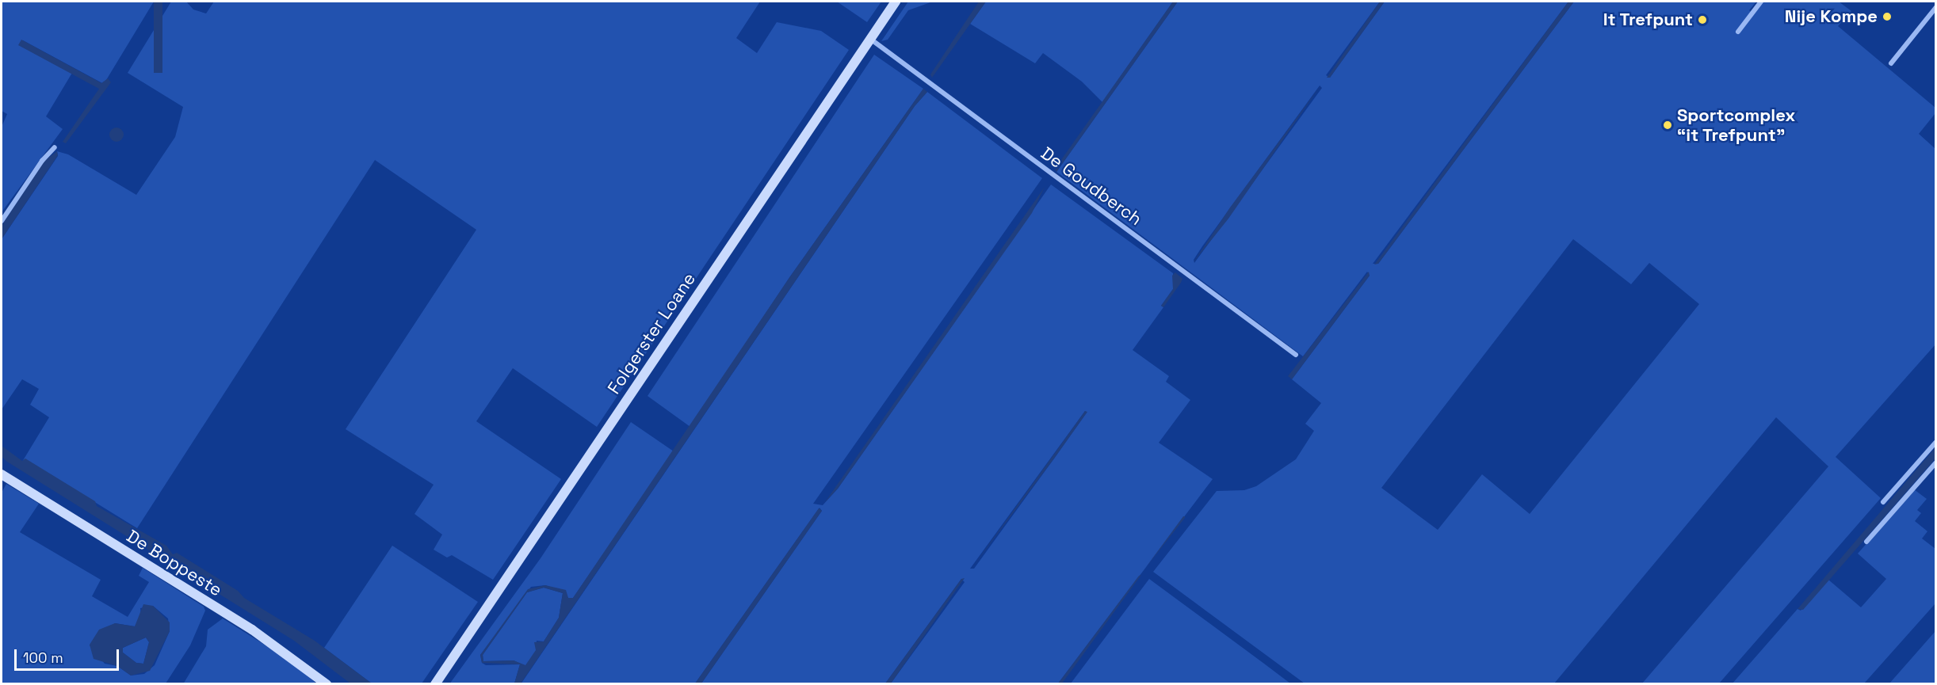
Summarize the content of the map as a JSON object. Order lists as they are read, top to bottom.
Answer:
{
  "streets": {
    "main road": ["Folgerster Loane", "De Boppeste"],
    "street": ["De Goudberch"]
  },
  "crossings": [
    ["De Goudberch", "Folgerster Loane"]
  ],
  "places": ["Nije Kompe", "It Trefpunt", "Sportcomplex “it Trefpunt”"],
  "scale_bar": "100 m"
}
